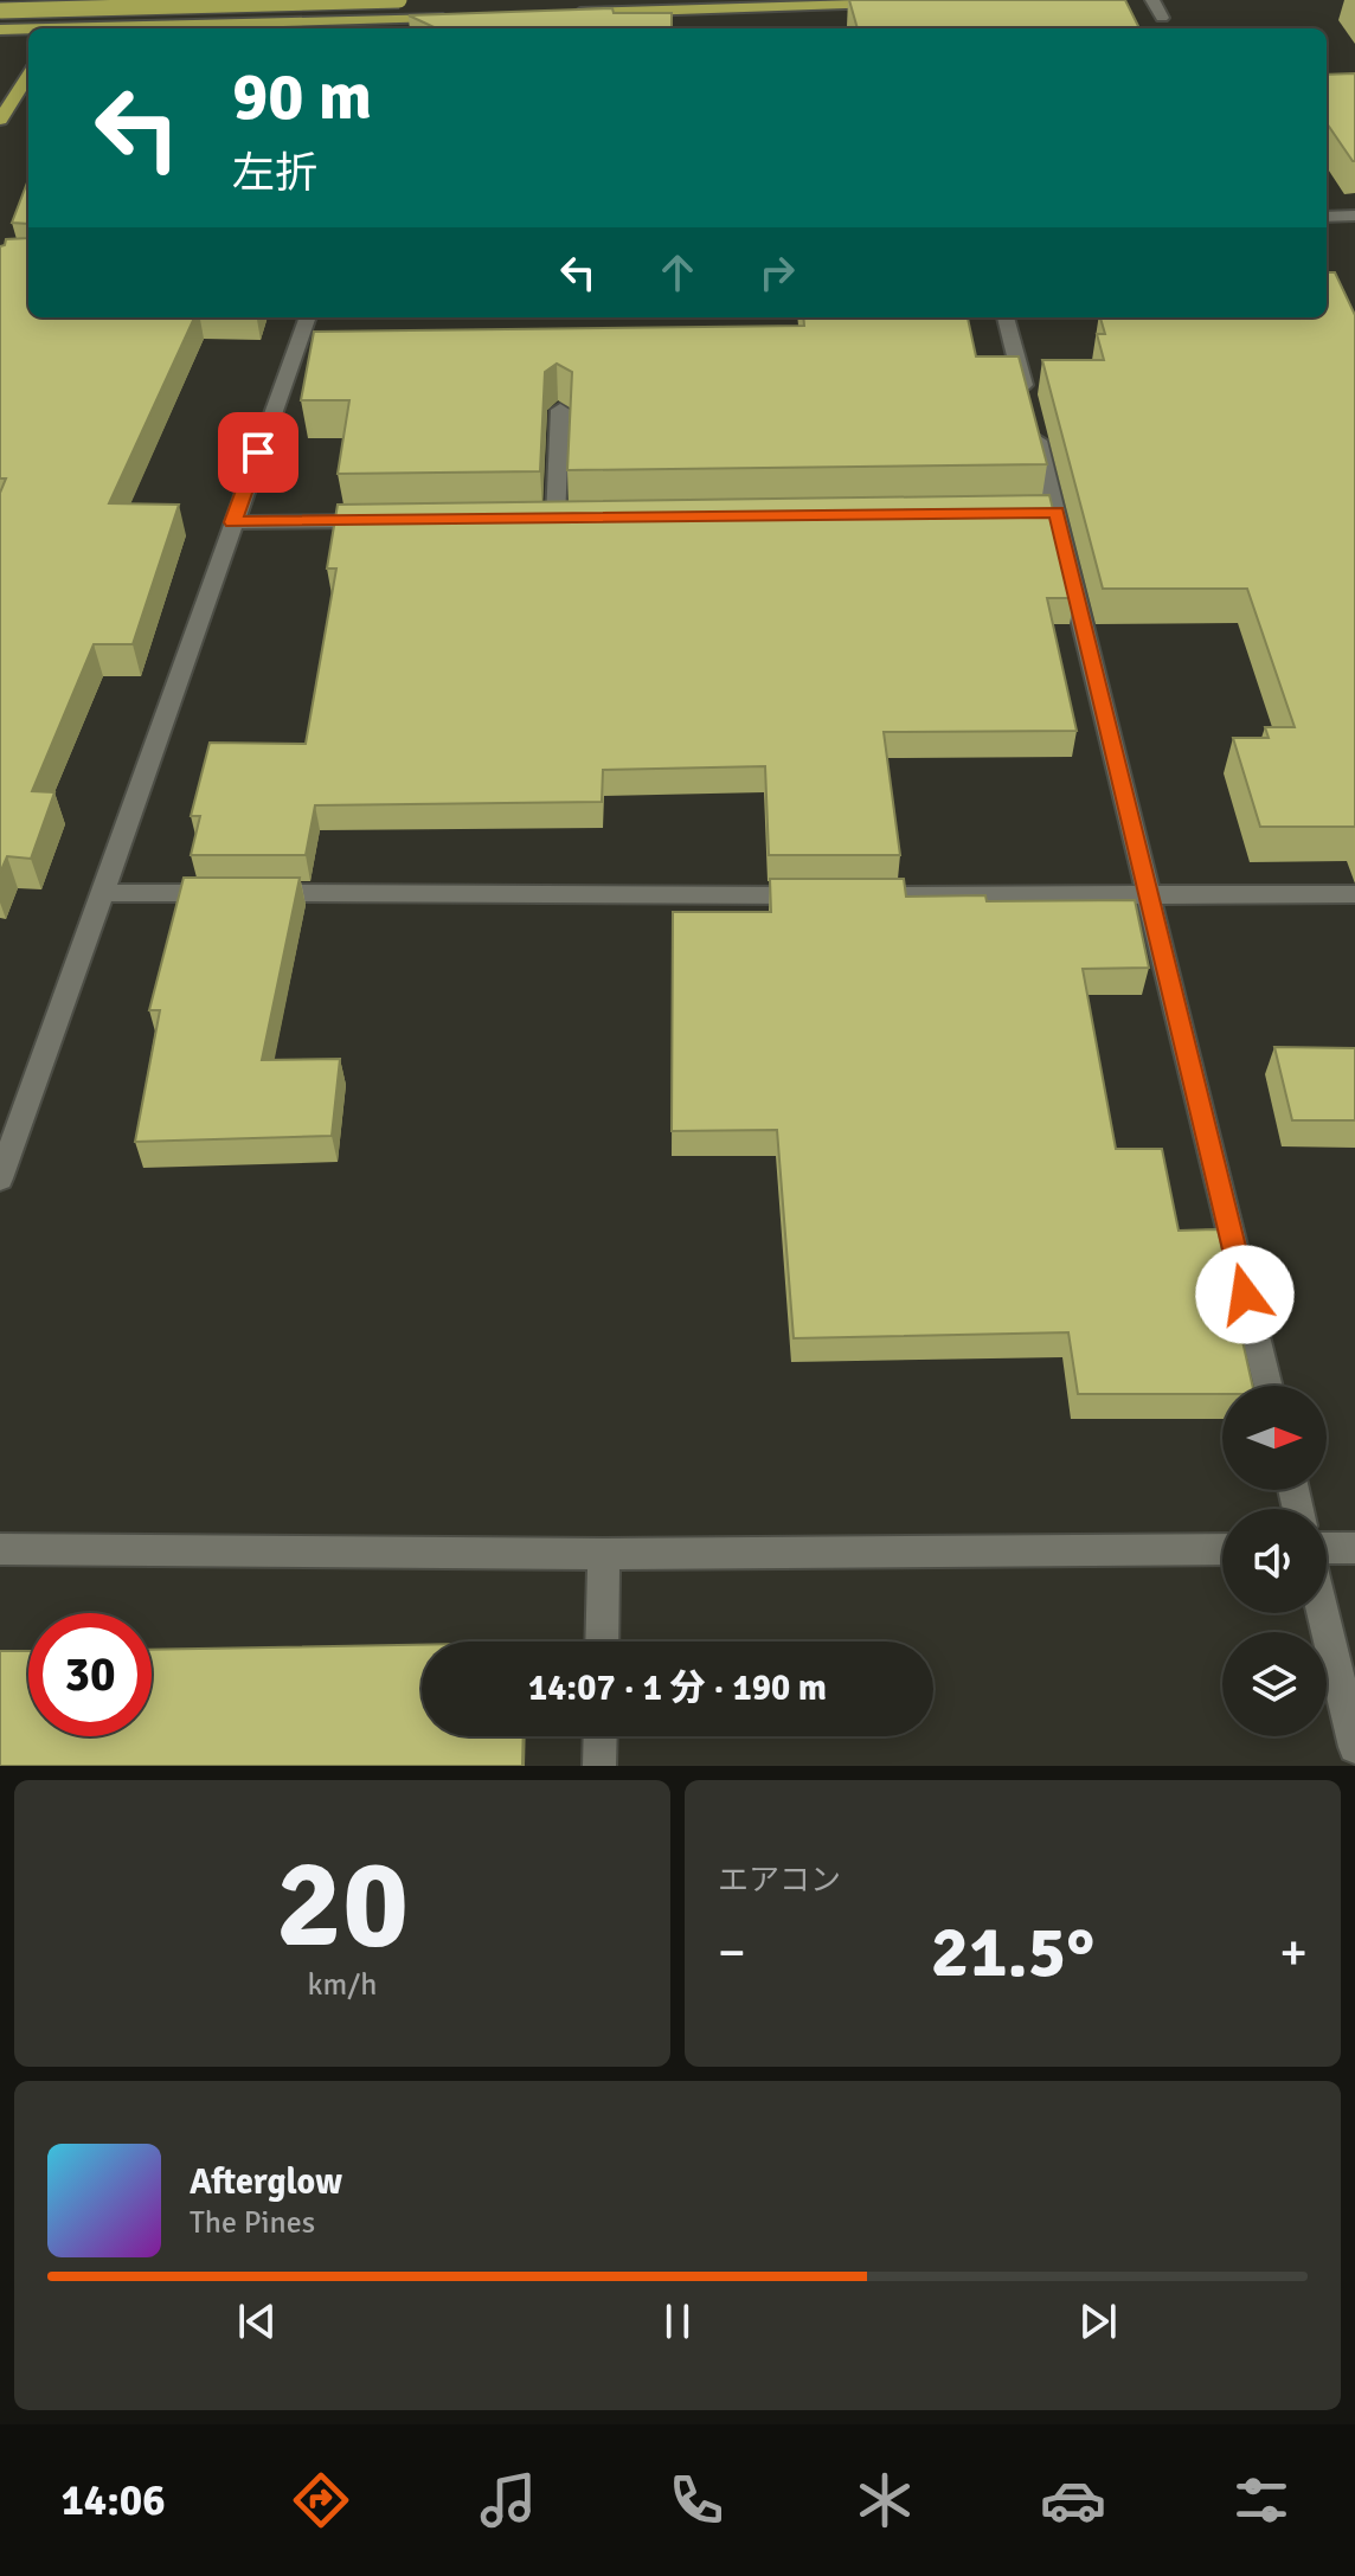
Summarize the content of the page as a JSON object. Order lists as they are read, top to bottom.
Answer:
{
  "north": "right",
  "page": {
    "turn": ["90 m", "左折"],
    "limit": "30",
    "trip": "14:07 · 1 分 · 190 m",
    "tile": [
      ["20", "km/h"],
      "エアコン"
    ],
    "heat": ["−", "21.5°", "+"],
    "song": ["Afterglow", "The Pines"],
    "tabs": "14:06"
  }
}
